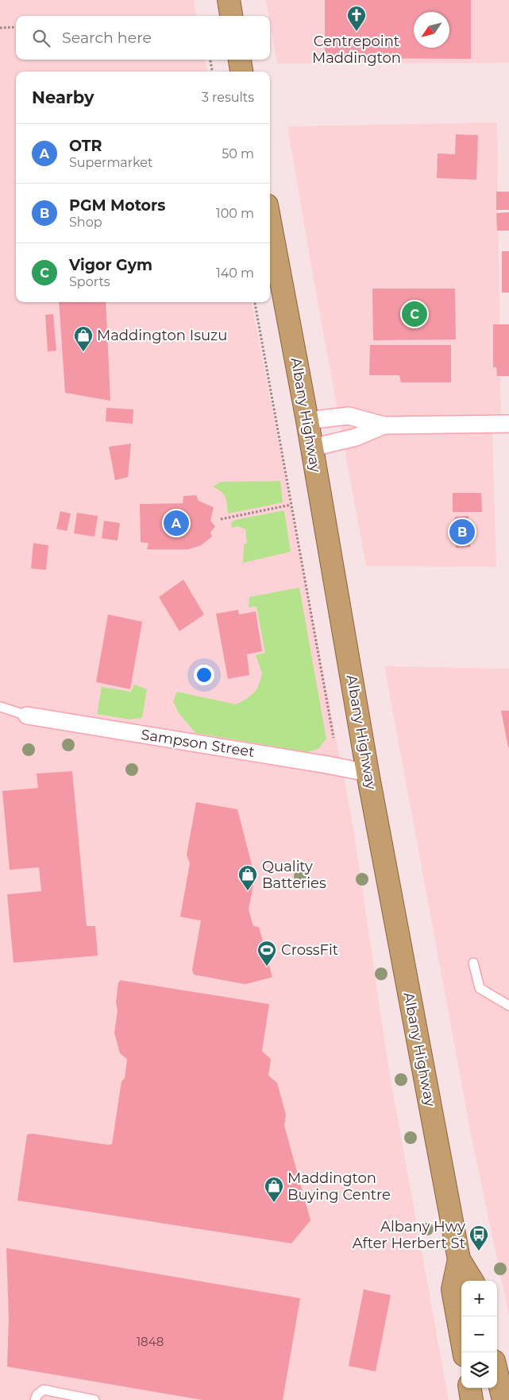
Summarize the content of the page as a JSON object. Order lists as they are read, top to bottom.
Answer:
{
  "streets": {
    "highway": ["Albany Highway"],
    "street": ["Sampson Street"]
  },
  "crossings": [
    ["Albany Highway", "Sampson Street"]
  ],
  "places": {
    "church": ["Centrepoint Maddington"],
    "shop": ["Maddington Isuzu", "Quality Batteries", "Maddington Buying Centre"],
    "sports": ["CrossFit"],
    "bus stop": ["Albany Hwy After Herbert St"]
  },
  "house_numbers": ["1848"],
  "north": "bottom left",
  "page": {
    "search": "Search here",
    "heading": ["Nearby", "3 results"],
    "list": [
      {
        "mark": "A",
        "name": "OTR",
        "note": "Supermarket",
        "value": "50 m"
      },
      {
        "mark": "B",
        "name": "PGM Motors",
        "note": "Shop",
        "value": "100 m"
      },
      {
        "mark": "C",
        "name": "Vigor Gym",
        "note": "Sports",
        "value": "140 m"
      }
    ],
    "pins": ["C", "A", "B"],
    "map_buttons": ["+", "−"]
  }
}
